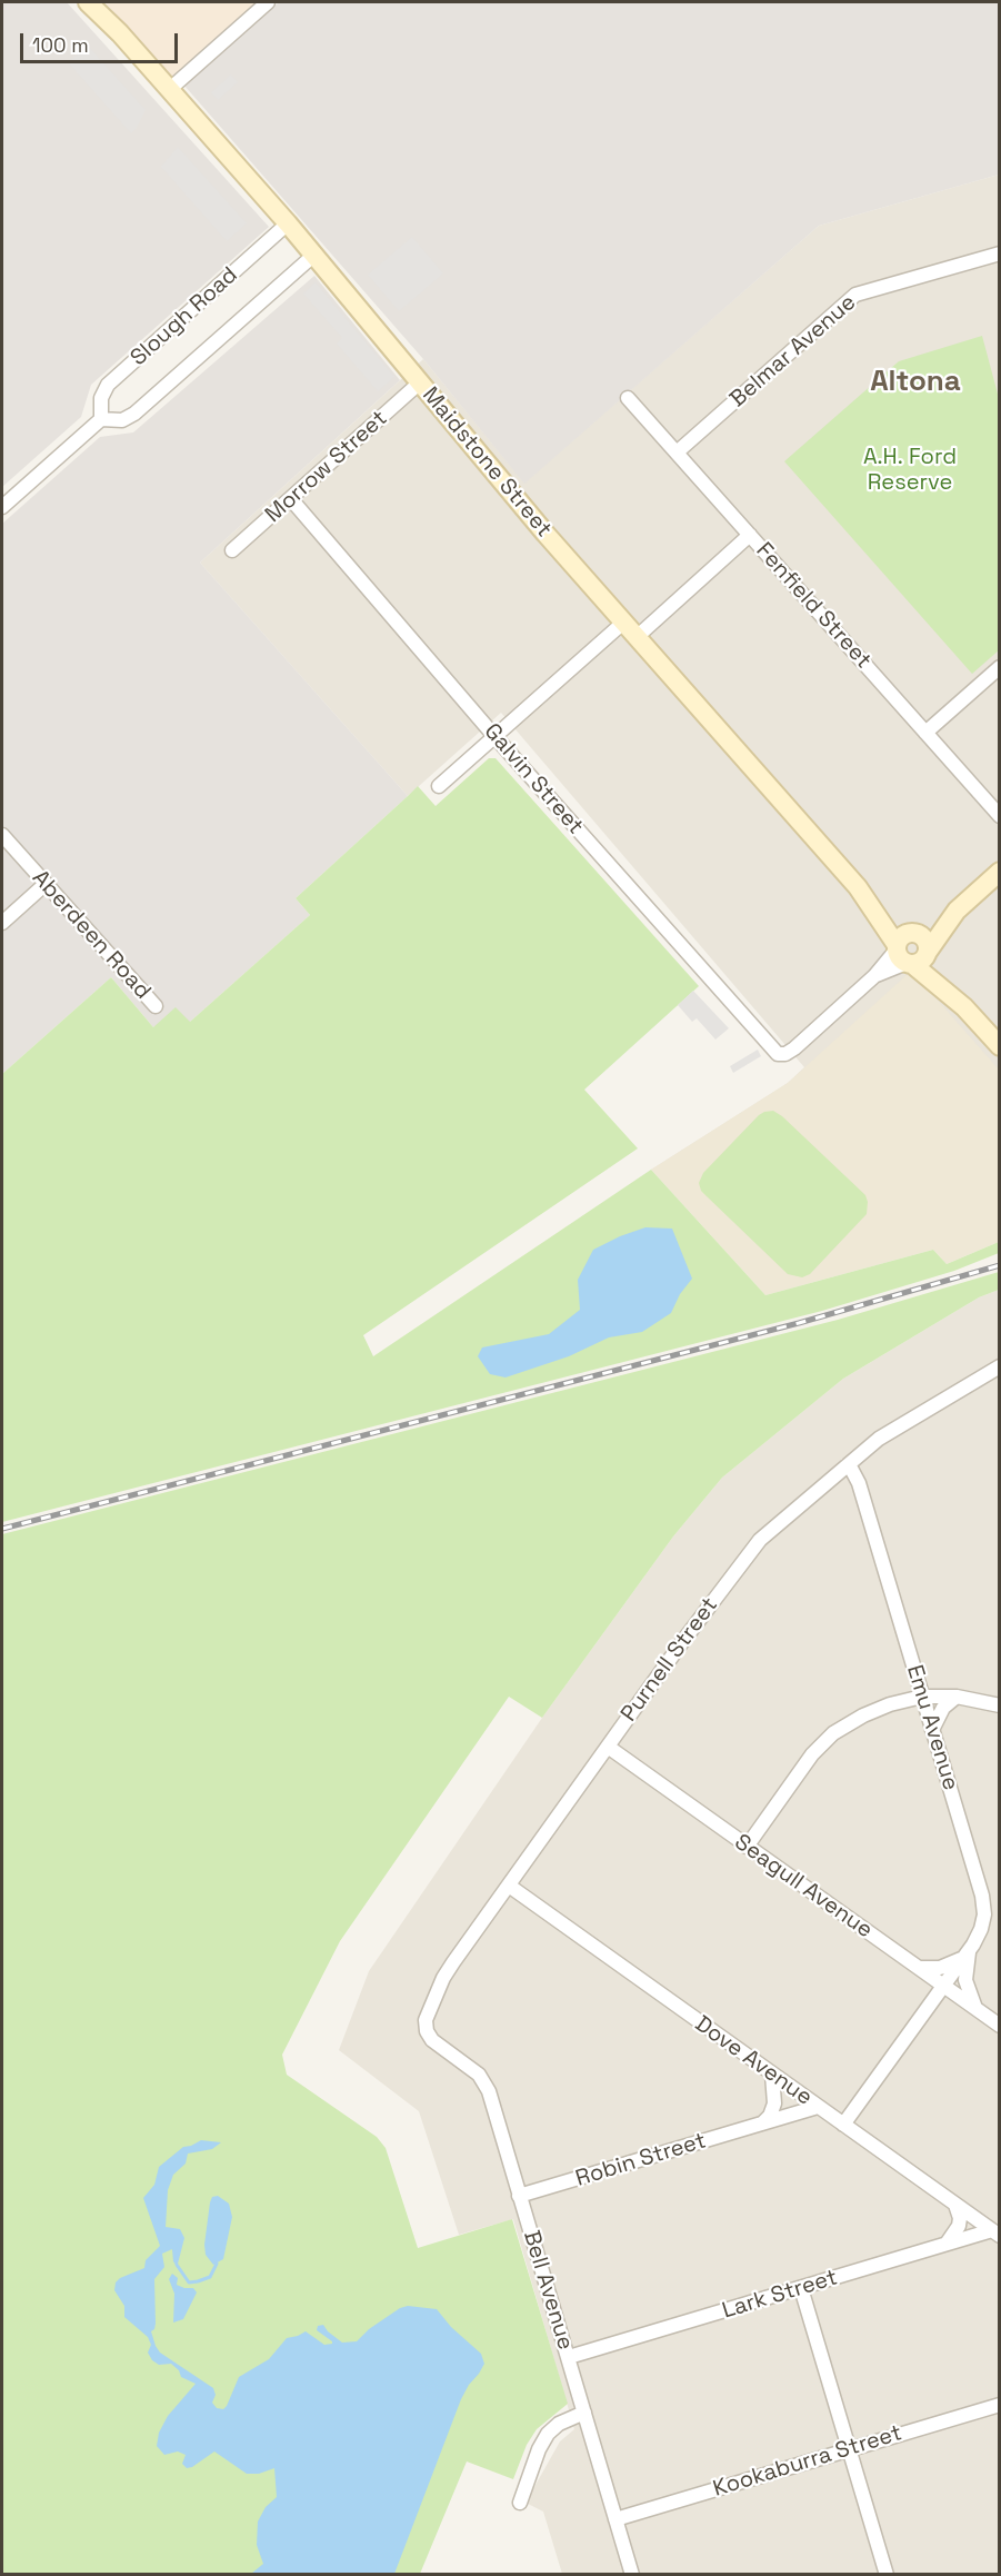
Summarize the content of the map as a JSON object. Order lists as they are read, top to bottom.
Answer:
{
  "streets": {
    "main road": ["Maidstone Street"],
    "street": [
      "Slough Road",
      "Belmar Avenue",
      "Morrow Street",
      "Fenfield Street",
      "Galvin Street",
      "Aberdeen Road",
      "Purnell Street",
      "Emu Avenue",
      "Seagull Avenue",
      "Dove Avenue",
      "Robin Street",
      "Bell Avenue",
      "Lark Street",
      "Kookaburra Street"
    ]
  },
  "crossings": [
    ["Slough Road", "Maidstone Street"],
    ["Belmar Avenue", "Fenfield Street"],
    ["Maidstone Street", "Morrow Street"],
    ["Maidstone Street", "Galvin Street"],
    ["Morrow Street", "Galvin Street"],
    ["Purnell Street", "Emu Avenue"],
    ["Purnell Street", "Seagull Avenue"],
    ["Purnell Street", "Dove Avenue"],
    ["Purnell Street", "Bell Avenue"],
    ["Emu Avenue", "Seagull Avenue"],
    ["Emu Avenue", "Dove Avenue"],
    ["Dove Avenue", "Robin Street"],
    ["Dove Avenue", "Lark Street"],
    ["Robin Street", "Bell Avenue"],
    ["Bell Avenue", "Lark Street"],
    ["Bell Avenue", "Kookaburra Street"]
  ],
  "districts": ["Altona"],
  "parks": ["A.H. Ford Reserve"],
  "scale_bar": "100 m"
}
